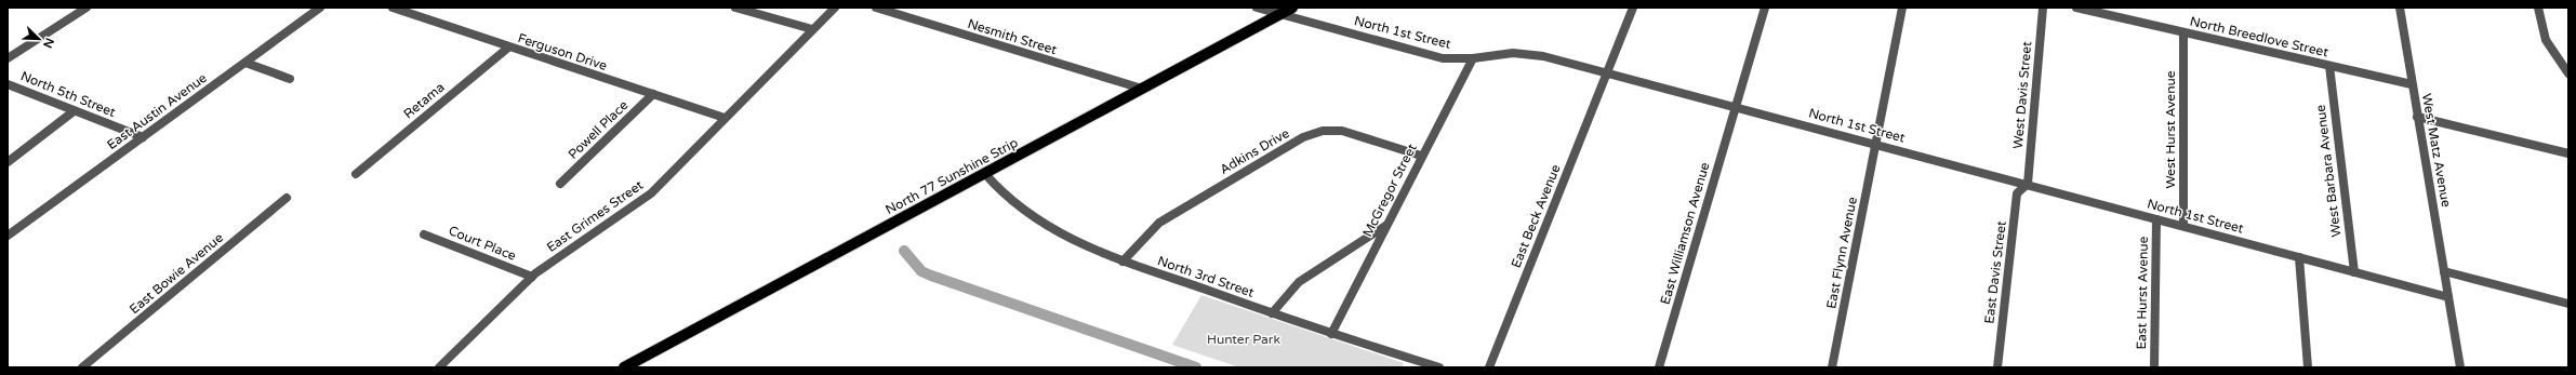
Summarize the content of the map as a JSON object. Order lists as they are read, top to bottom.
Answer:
{
  "streets": {
    "main road": ["North 77 Sunshine Strip"],
    "street": [
      "North 1st Street",
      "Nesmith Street",
      "North Breedlove Street",
      "Ferguson Drive",
      "North 5th Street",
      "West Davis Street",
      "Retama",
      "East Austin Avenue",
      "Powell Place",
      "West Hurst Avenue",
      "West Matz Avenue",
      "Adkins Drive",
      "West Barbara Avenue",
      "McGregor Street",
      "East Grimes Street",
      "East Beck Avenue",
      "East Williamson Avenue",
      "Court Place",
      "East Flynn Avenue",
      "East Davis Street",
      "East Bowie Avenue",
      "North 3rd Street",
      "East Hurst Avenue"
    ]
  },
  "crossings": [
    ["North 1st Street", "West Davis Street"],
    ["North 1st Street", "West Hurst Avenue"],
    ["North 1st Street", "West Matz Avenue"],
    ["North 1st Street", "West Barbara Avenue"],
    ["North 1st Street", "North 77 Sunshine Strip"],
    ["North 1st Street", "McGregor Street"],
    ["North 1st Street", "East Beck Avenue"],
    ["North 1st Street", "East Williamson Avenue"],
    ["North 1st Street", "East Flynn Avenue"],
    ["North 1st Street", "East Davis Street"],
    ["North 1st Street", "East Hurst Avenue"],
    ["Nesmith Street", "North 77 Sunshine Strip"],
    ["North Breedlove Street", "West Hurst Avenue"],
    ["North Breedlove Street", "West Matz Avenue"],
    ["North Breedlove Street", "West Barbara Avenue"],
    ["Ferguson Drive", "Retama"],
    ["Ferguson Drive", "Powell Place"],
    ["Ferguson Drive", "East Grimes Street"],
    ["North 5th Street", "East Austin Avenue"],
    ["West Davis Street", "East Davis Street"],
    ["Adkins Drive", "McGregor Street"],
    ["Adkins Drive", "North 3rd Street"],
    ["North 77 Sunshine Strip", "North 3rd Street"],
    ["McGregor Street", "North 3rd Street"],
    ["East Grimes Street", "Court Place"]
  ],
  "parks": ["Hunter Park"],
  "north": "bottom right"
}
